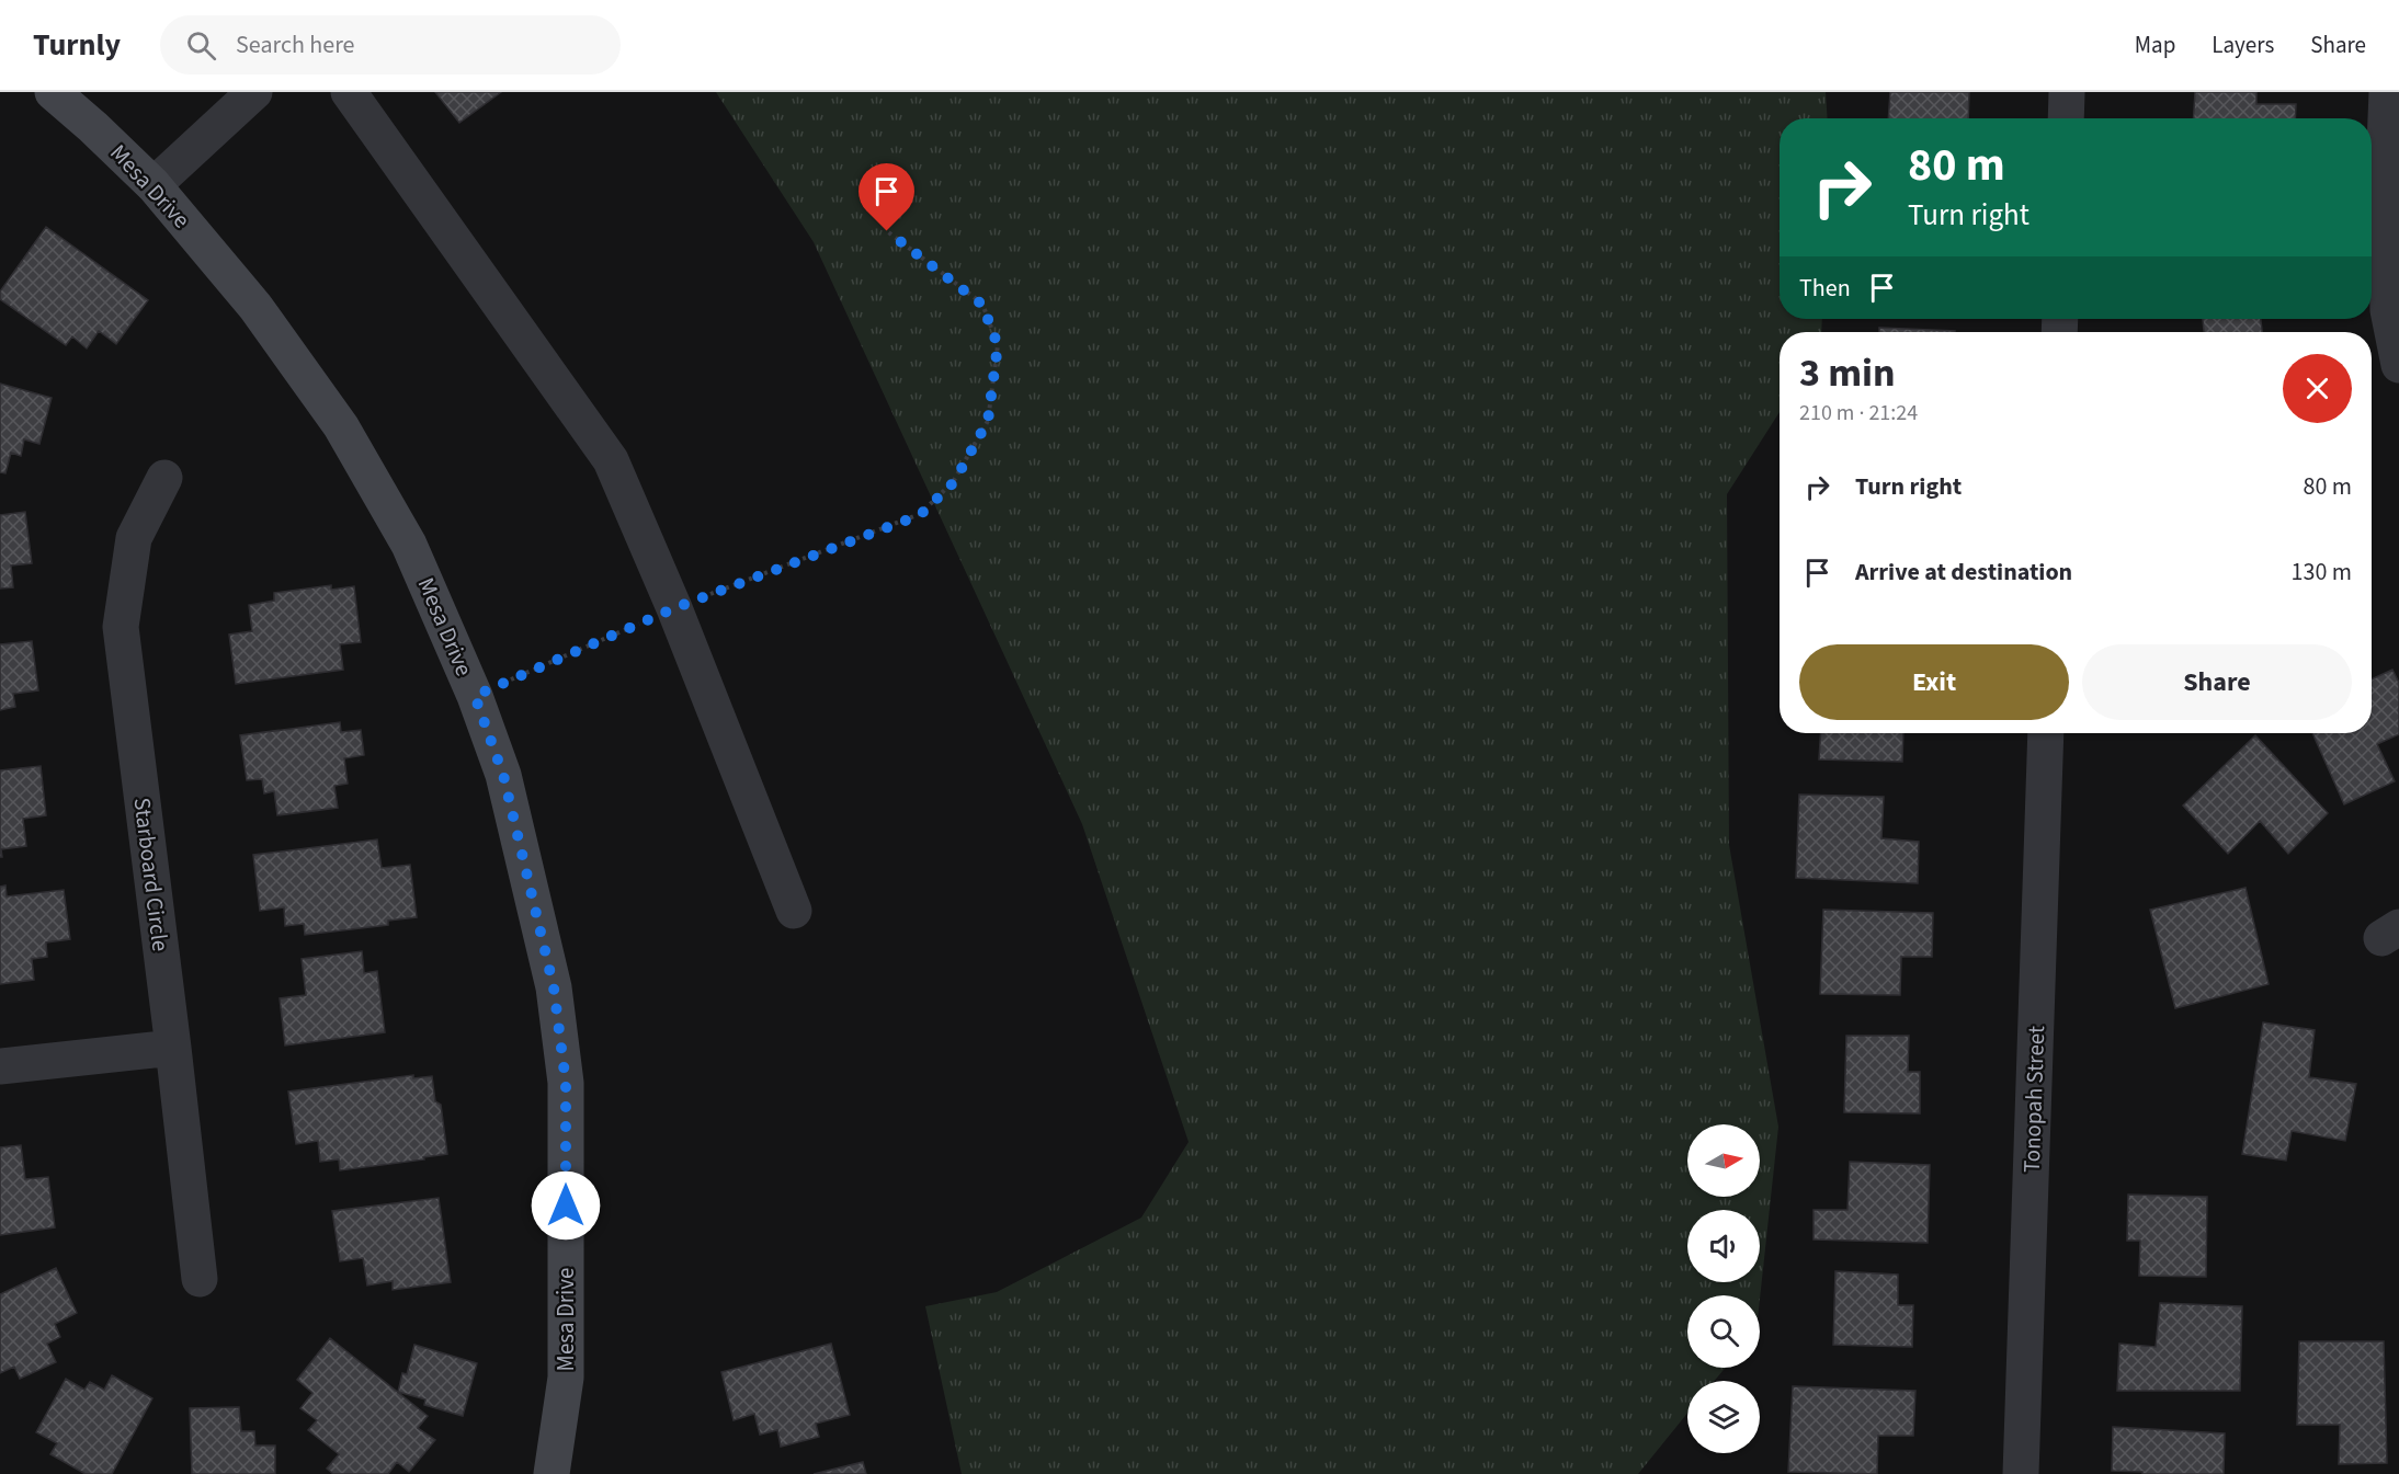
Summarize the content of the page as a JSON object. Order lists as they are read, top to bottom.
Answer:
{
  "streets": {
    "main road": ["Mesa Drive"],
    "street": ["Starboard Circle", "Tonopah Street"]
  },
  "north": "right",
  "page": {
    "header": "Turnly",
    "search": "Search here",
    "nav": ["Map", "Layers", "Share"],
    "turn": ["80 m", "Turn right"],
    "then": "Then",
    "heading": ["3 min", "210 m · 21:24"],
    "list": [
      {
        "name": "Turn right",
        "value": "80 m"
      },
      {
        "name": "Arrive at destination",
        "value": "130 m"
      }
    ],
    "buttons": ["Exit", "Share"]
  }
}
